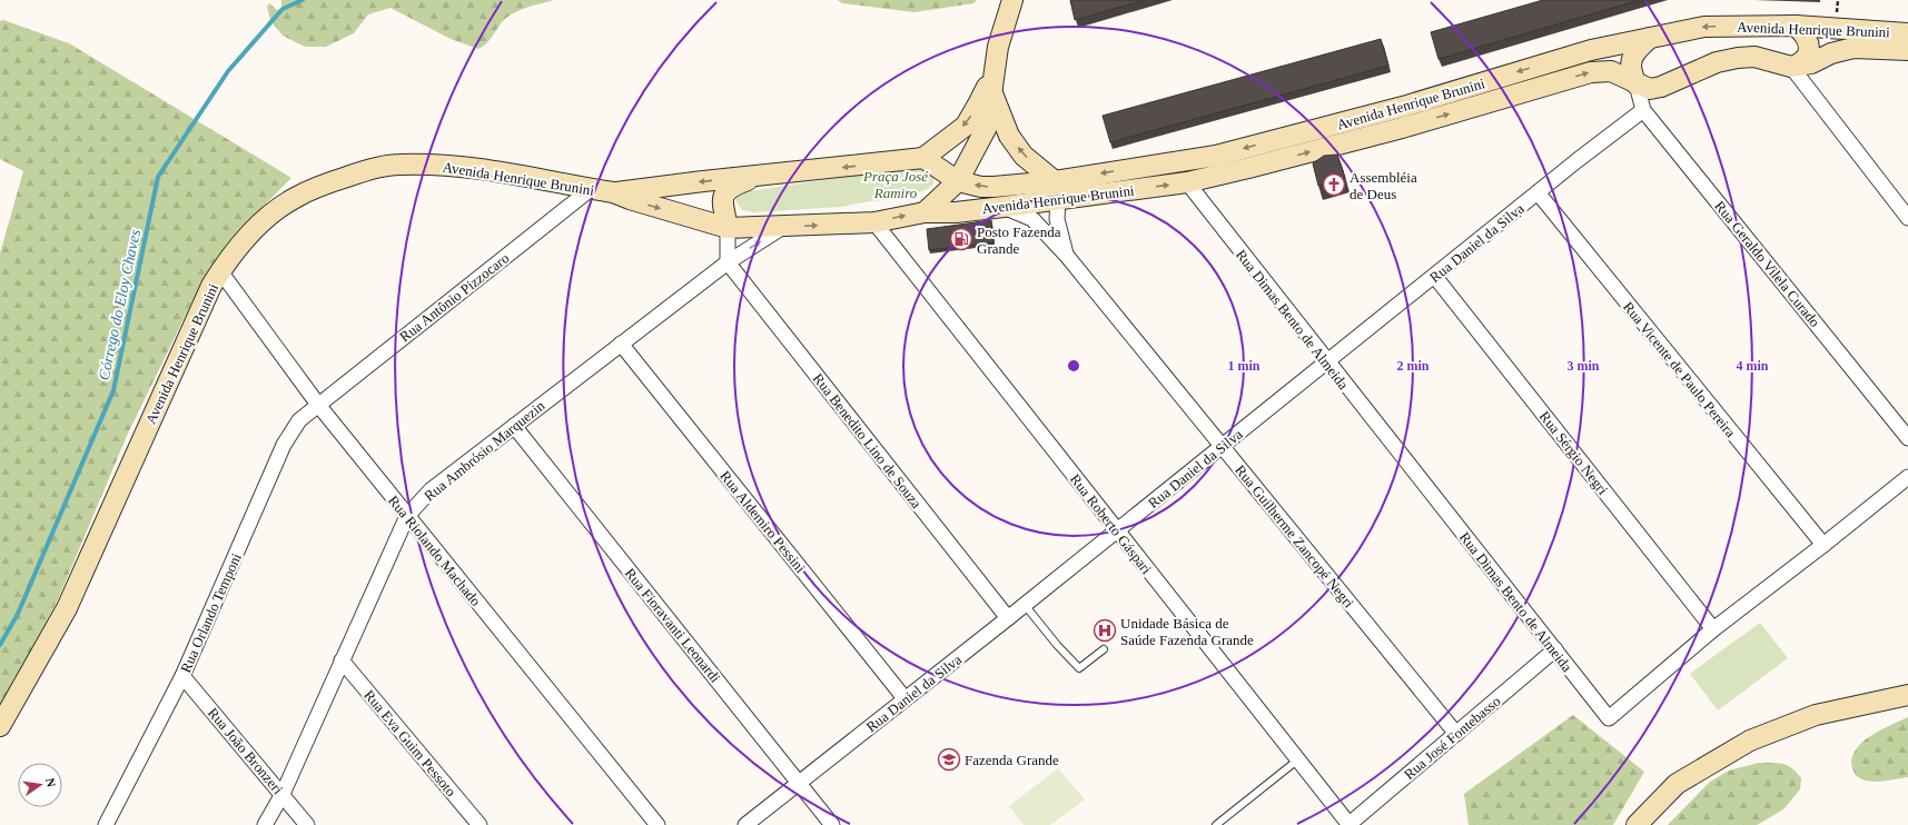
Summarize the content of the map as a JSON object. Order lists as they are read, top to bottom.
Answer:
{
  "streets": {
    "main road": ["Avenida Henrique Brunini"],
    "street": [
      "Rua Daniel da Silva",
      "Rua Geraldo Vilela Curado",
      "Rua Antônio Pizzocaro",
      "Rua Dimas Bento de Almeida",
      "Rua Vicente de Paulo Pereira",
      "Rua Benedito Lino de Souza",
      "Rua Ambrósio Marquezin",
      "Rua Sérgio Negri",
      "Rua Aldemiro Pessini",
      "Rua Roberto Gáspari",
      "Rua Guilherme Zancopé Negri",
      "Rua Riolando Machado",
      "Rua Orlando Temponi",
      "Rua Fioravanti Leonardi",
      "Rua José Fontebasso",
      "Rua Eva Guim Pessoto",
      "Rua João Bronzeri"
    ]
  },
  "crossings": [
    ["Avenida Henrique Brunini", "Rua Geraldo Vilela Curado"],
    ["Avenida Henrique Brunini", "Rua Antônio Pizzocaro"],
    ["Avenida Henrique Brunini", "Rua Dimas Bento de Almeida"],
    ["Avenida Henrique Brunini", "Rua Ambrósio Marquezin"],
    ["Avenida Henrique Brunini", "Rua Roberto Gáspari"],
    ["Avenida Henrique Brunini", "Rua Guilherme Zancopé Negri"],
    ["Avenida Henrique Brunini", "Rua Riolando Machado"],
    ["Rua Daniel da Silva", "Rua Geraldo Vilela Curado"],
    ["Rua Daniel da Silva", "Rua Dimas Bento de Almeida"],
    ["Rua Daniel da Silva", "Rua Vicente de Paulo Pereira"],
    ["Rua Daniel da Silva", "Rua Benedito Lino de Souza"],
    ["Rua Daniel da Silva", "Rua Sérgio Negri"],
    ["Rua Daniel da Silva", "Rua Aldemiro Pessini"],
    ["Rua Daniel da Silva", "Rua Roberto Gáspari"],
    ["Rua Daniel da Silva", "Rua Guilherme Zancopé Negri"],
    ["Rua Daniel da Silva", "Rua Fioravanti Leonardi"],
    ["Rua Antônio Pizzocaro", "Rua Riolando Machado"],
    ["Rua Antônio Pizzocaro", "Rua Orlando Temponi"],
    ["Rua Dimas Bento de Almeida", "Rua Vicente de Paulo Pereira"],
    ["Rua Dimas Bento de Almeida", "Rua Sérgio Negri"],
    ["Rua Dimas Bento de Almeida", "Rua José Fontebasso"],
    ["Rua Benedito Lino de Souza", "Rua Ambrósio Marquezin"],
    ["Rua Ambrósio Marquezin", "Rua Aldemiro Pessini"],
    ["Rua Ambrósio Marquezin", "Rua Riolando Machado"],
    ["Rua Ambrósio Marquezin", "Rua Fioravanti Leonardi"],
    ["Rua Ambrósio Marquezin", "Rua Eva Guim Pessoto"],
    ["Rua Ambrósio Marquezin", "Rua João Bronzeri"],
    ["Rua Roberto Gáspari", "Rua José Fontebasso"],
    ["Rua Guilherme Zancopé Negri", "Rua José Fontebasso"],
    ["Rua Riolando Machado", "Rua Orlando Temponi"],
    ["Rua Orlando Temponi", "Rua João Bronzeri"]
  ],
  "water": ["Córrego do Eloy Chaves"],
  "parks": ["Praça José Ramiro"],
  "places": {
    "church": ["Assembléia de Deus"],
    "fuel station": ["Posto Fazenda Grande"],
    "hospital": ["Unidade Básica de Saúde Fazenda Grande"],
    "school or university": ["Fazenda Grande"]
  },
  "north": "right",
  "rings": [
    "1 min",
    "2 min",
    "3 min",
    "4 min"
  ]
}
